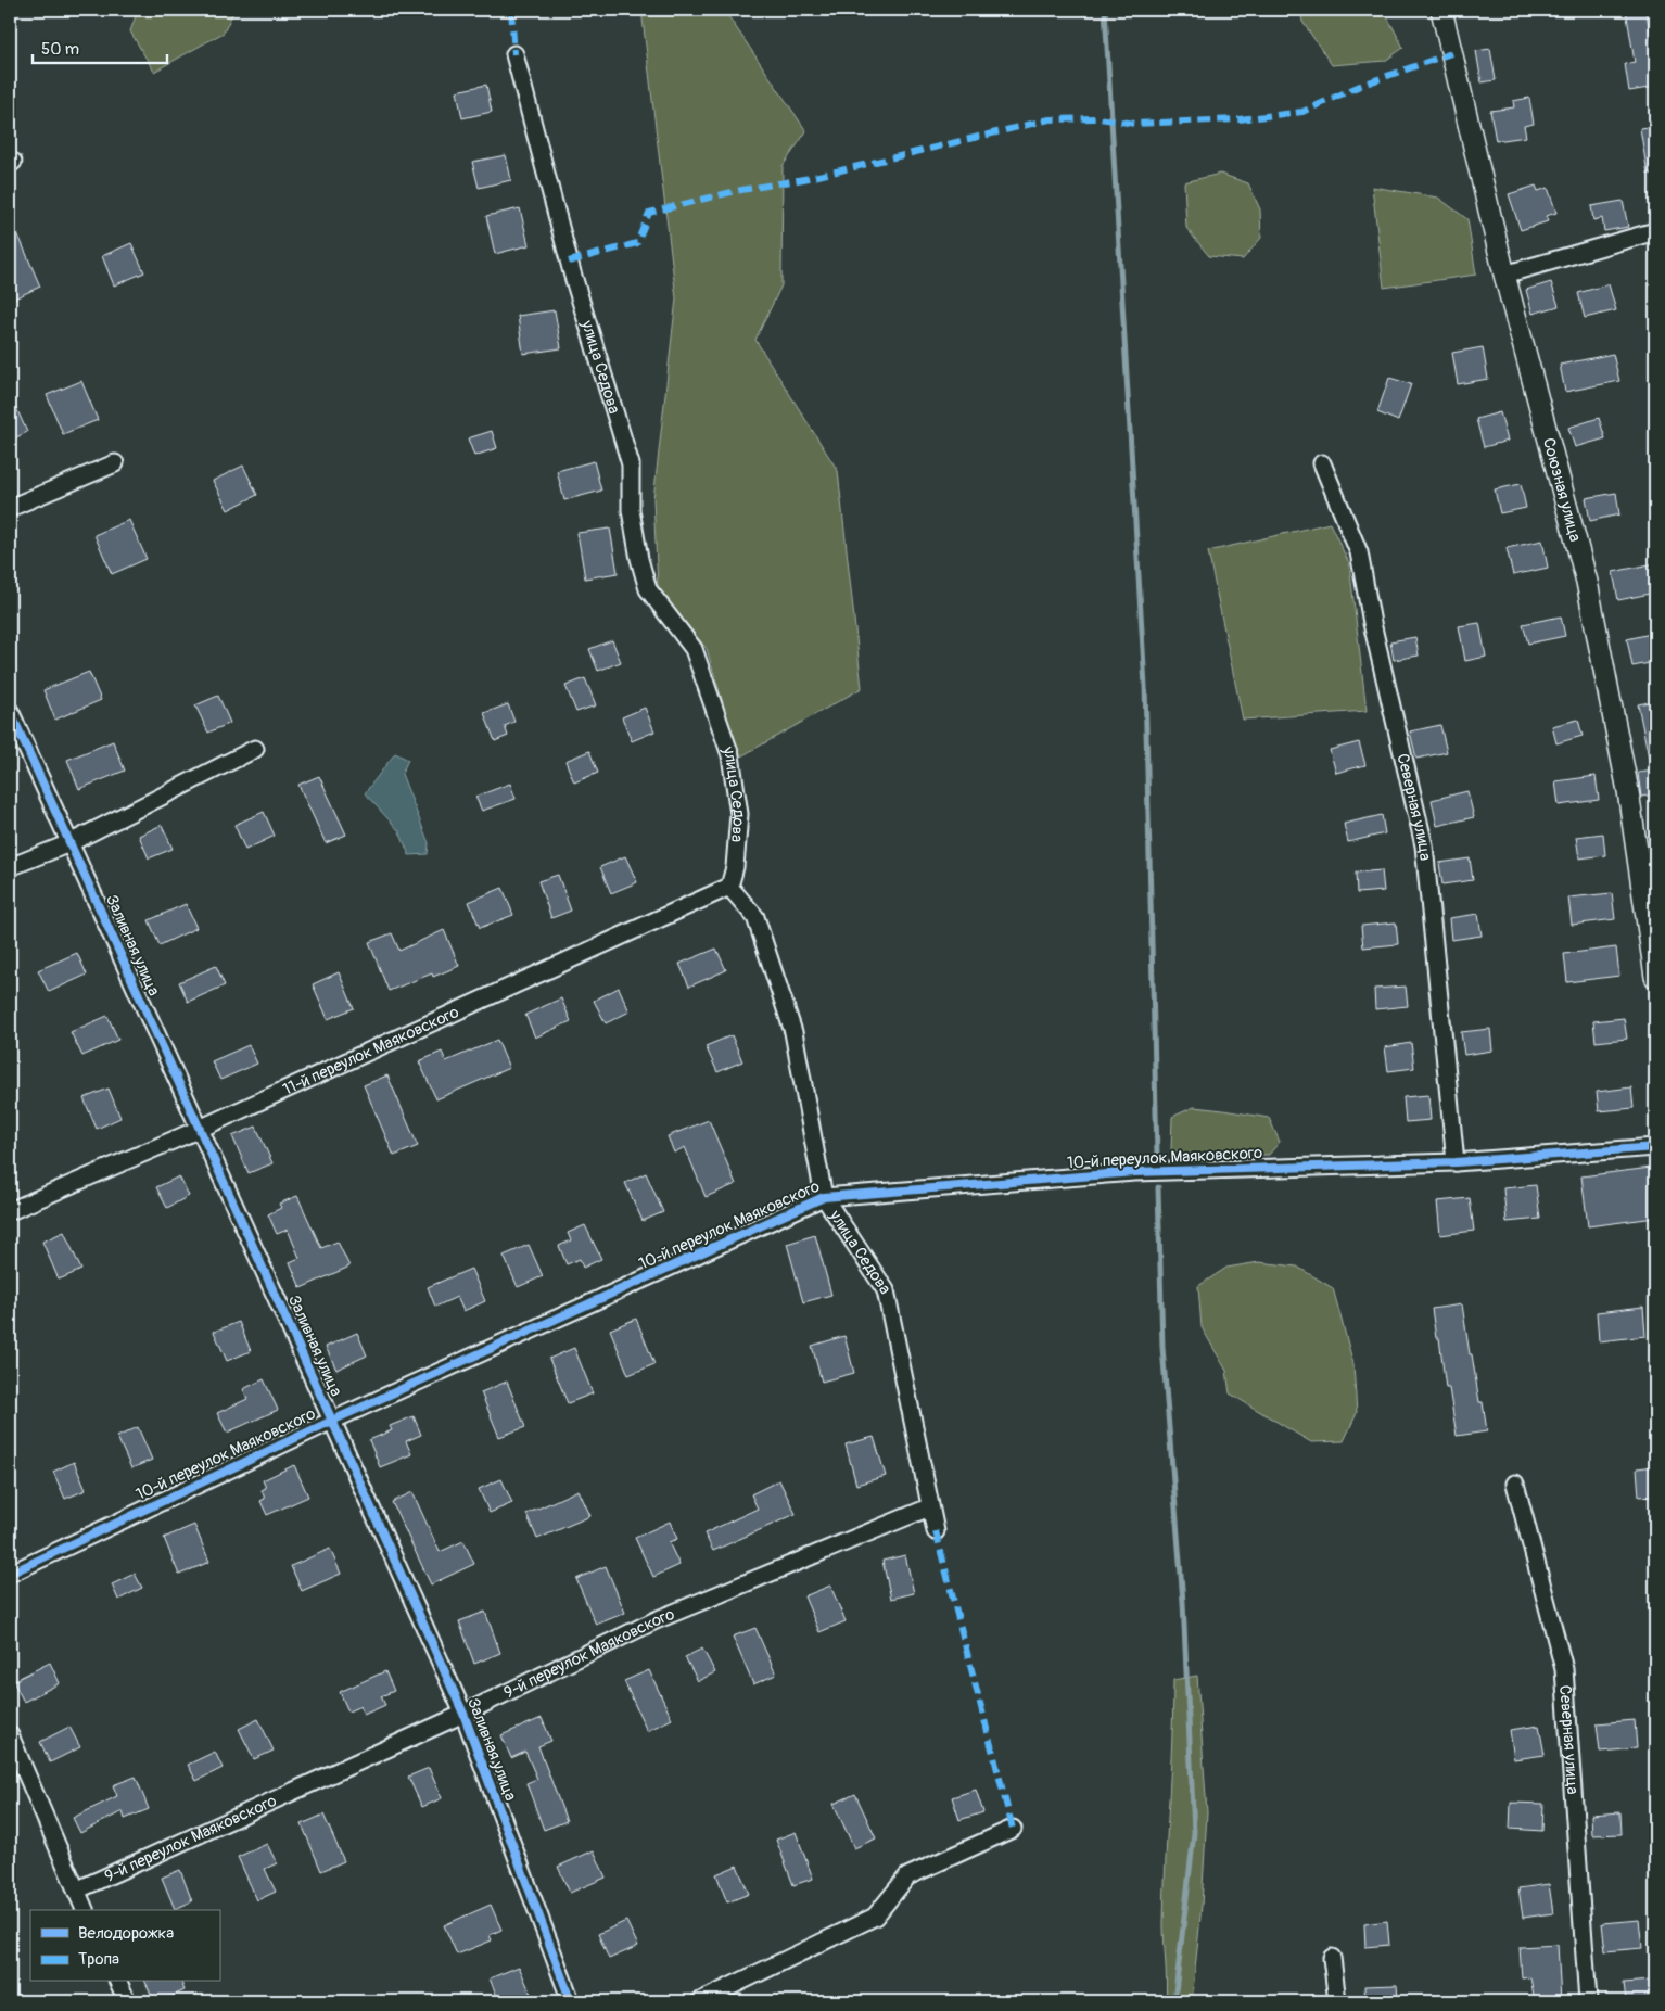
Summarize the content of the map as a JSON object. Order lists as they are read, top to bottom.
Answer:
{
  "streets": {
    "street": [
      "улица Седова",
      "Союзная улица",
      "Северная улица",
      "Заливная улица",
      "11-й переулок Маяковского",
      "10-й переулок Маяковского",
      "9-й переулок Маяковского"
    ]
  },
  "crossings": [
    ["улица Седова", "11-й переулок Маяковского"],
    ["улица Седова", "10-й переулок Маяковского"],
    ["улица Седова", "9-й переулок Маяковского"],
    ["Северная улица", "10-й переулок Маяковского"],
    ["Заливная улица", "11-й переулок Маяковского"],
    ["Заливная улица", "10-й переулок Маяковского"],
    ["Заливная улица", "9-й переулок Маяковского"]
  ],
  "legend": ["Велодорожка", "Тропа"],
  "scale_bar": "50 m"
}
